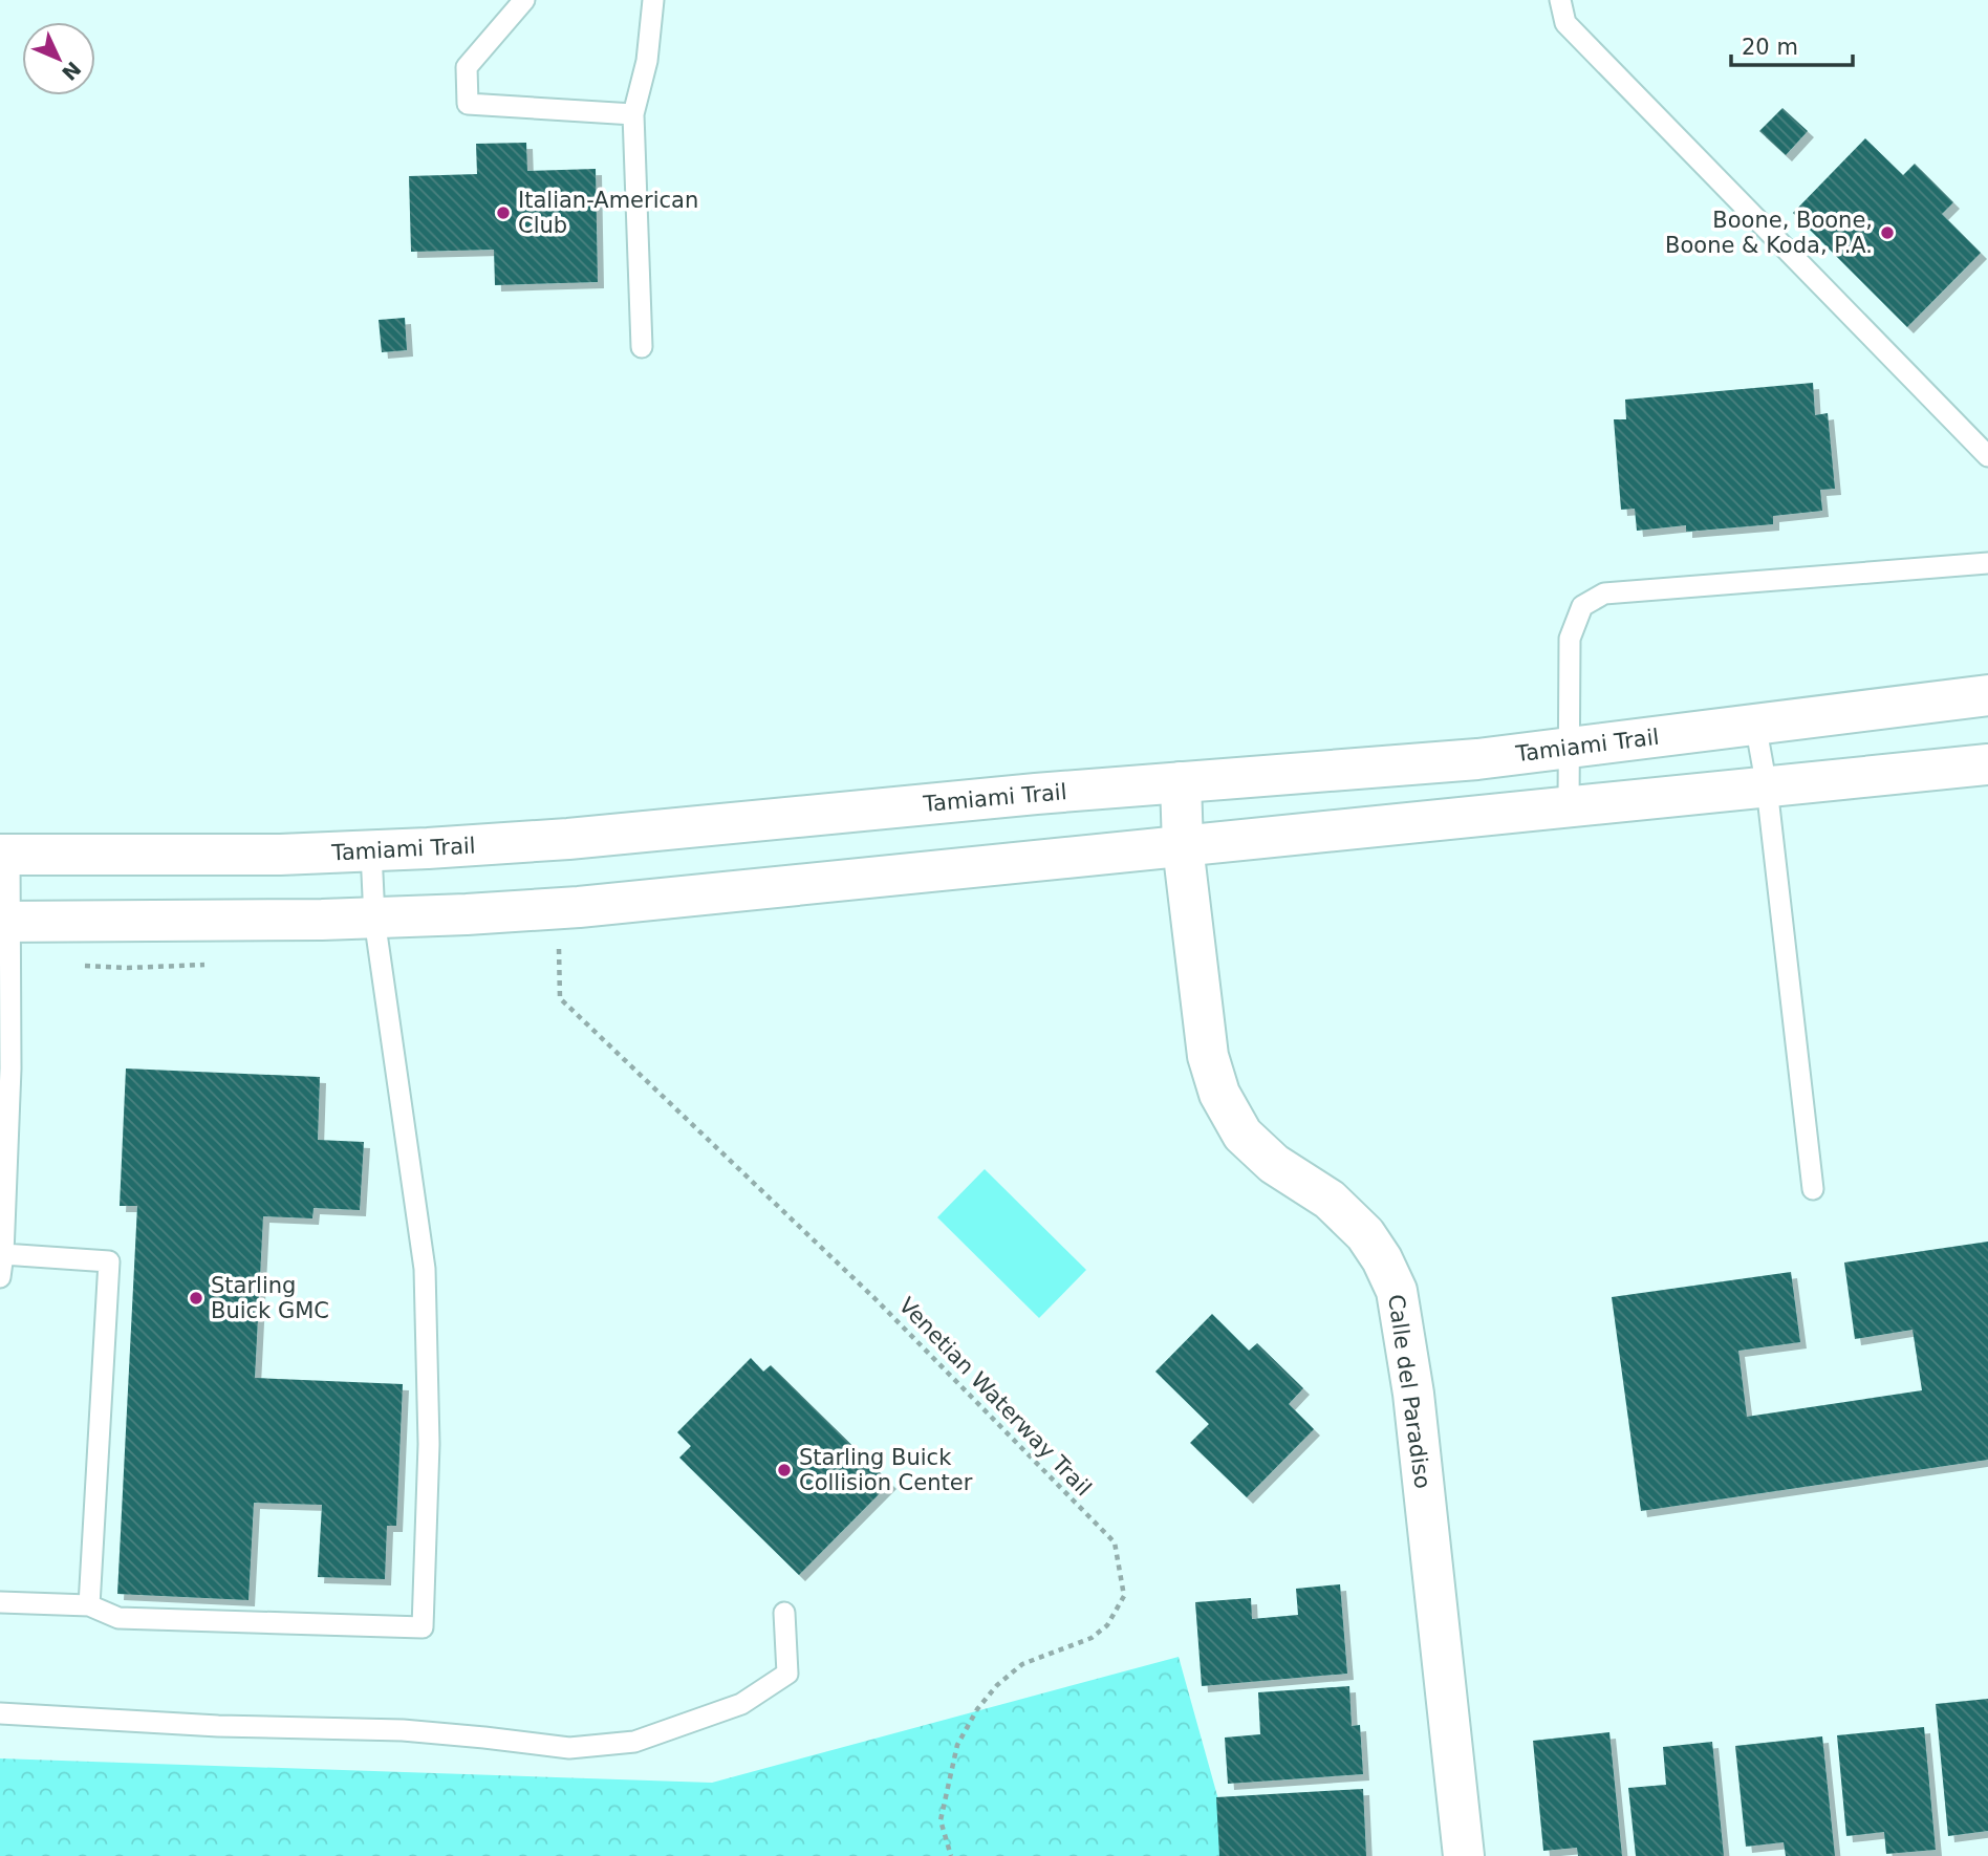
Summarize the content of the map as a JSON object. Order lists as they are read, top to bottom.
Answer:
{
  "streets": {
    "main road": ["Tamiami Trail", "Calle del Paradiso"],
    "path": ["Venetian Waterway Trail"]
  },
  "crossings": [
    ["Tamiami Trail", "Calle del Paradiso"]
  ],
  "places": [
    "Italian-American Club",
    "Boone, Boone, Boone & Koda, P.A.",
    "Starling Buick GMC",
    "Starling Buick Collision Center"
  ],
  "scale_bar": "20 m",
  "north": "bottom right"
}
